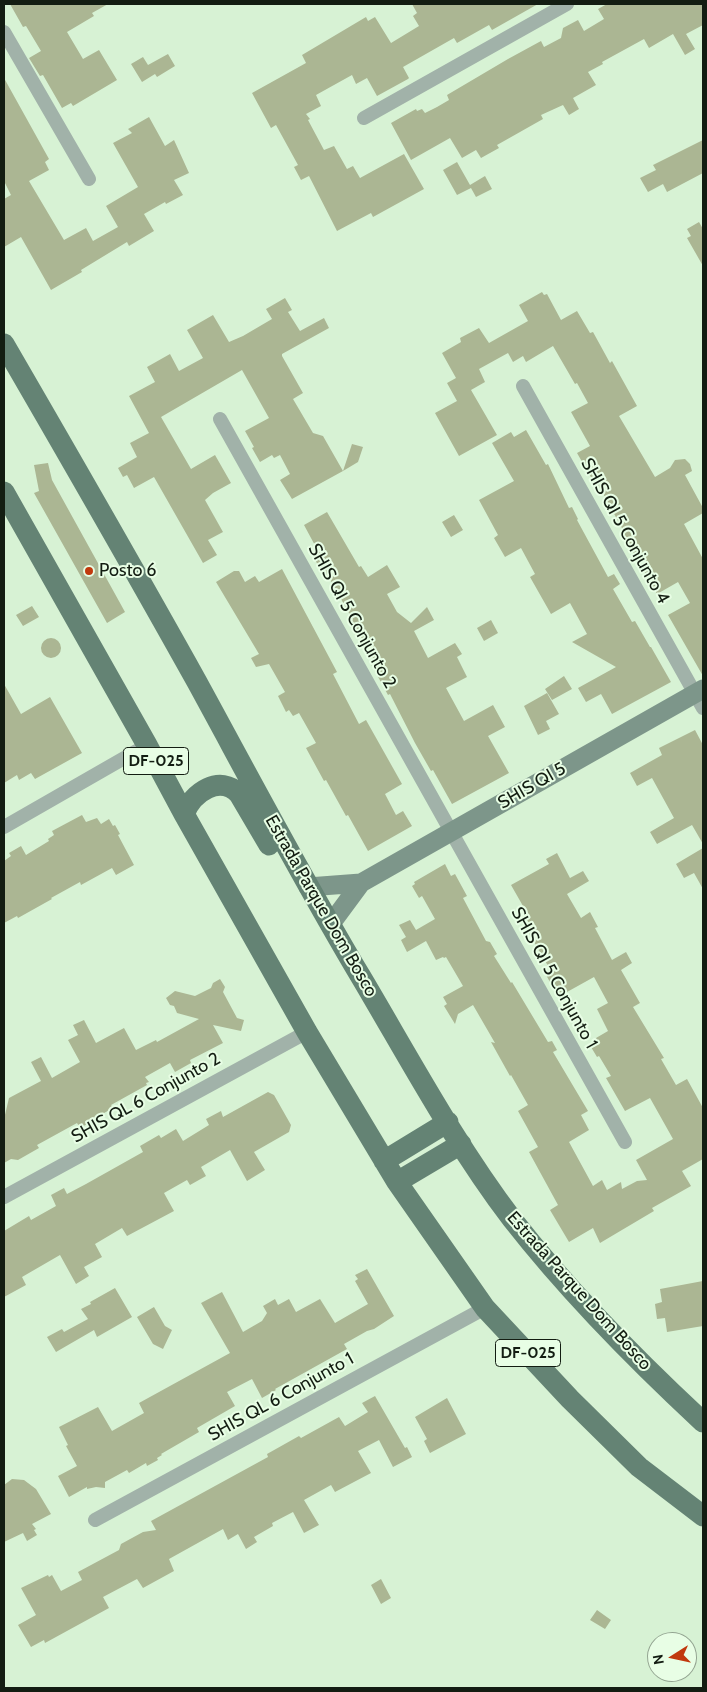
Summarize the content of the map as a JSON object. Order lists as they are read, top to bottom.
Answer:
{
  "streets": {
    "main road": ["DF-025", "Estrada Parque Dom Bosco"],
    "street": [
      "SHIS QI 5 Conjunto 4",
      "SHIS QI 5 Conjunto 2",
      "SHIS QI 5",
      "SHIS QI 5 Conjunto 1",
      "SHIS QL 6 Conjunto 2",
      "SHIS QL 6 Conjunto 1"
    ]
  },
  "crossings": [
    ["SHIS QI 5 Conjunto 4", "SHIS QI 5"],
    ["SHIS QI 5 Conjunto 2", "SHIS QI 5"],
    ["SHIS QI 5 Conjunto 2", "SHIS QI 5 Conjunto 1"],
    ["DF-025", "SHIS QL 6 Conjunto 2"],
    ["DF-025", "SHIS QL 6 Conjunto 1"],
    ["SHIS QI 5", "Estrada Parque Dom Bosco"],
    ["SHIS QI 5", "SHIS QI 5 Conjunto 1"]
  ],
  "places": ["Posto 6"],
  "north": "left"
}
